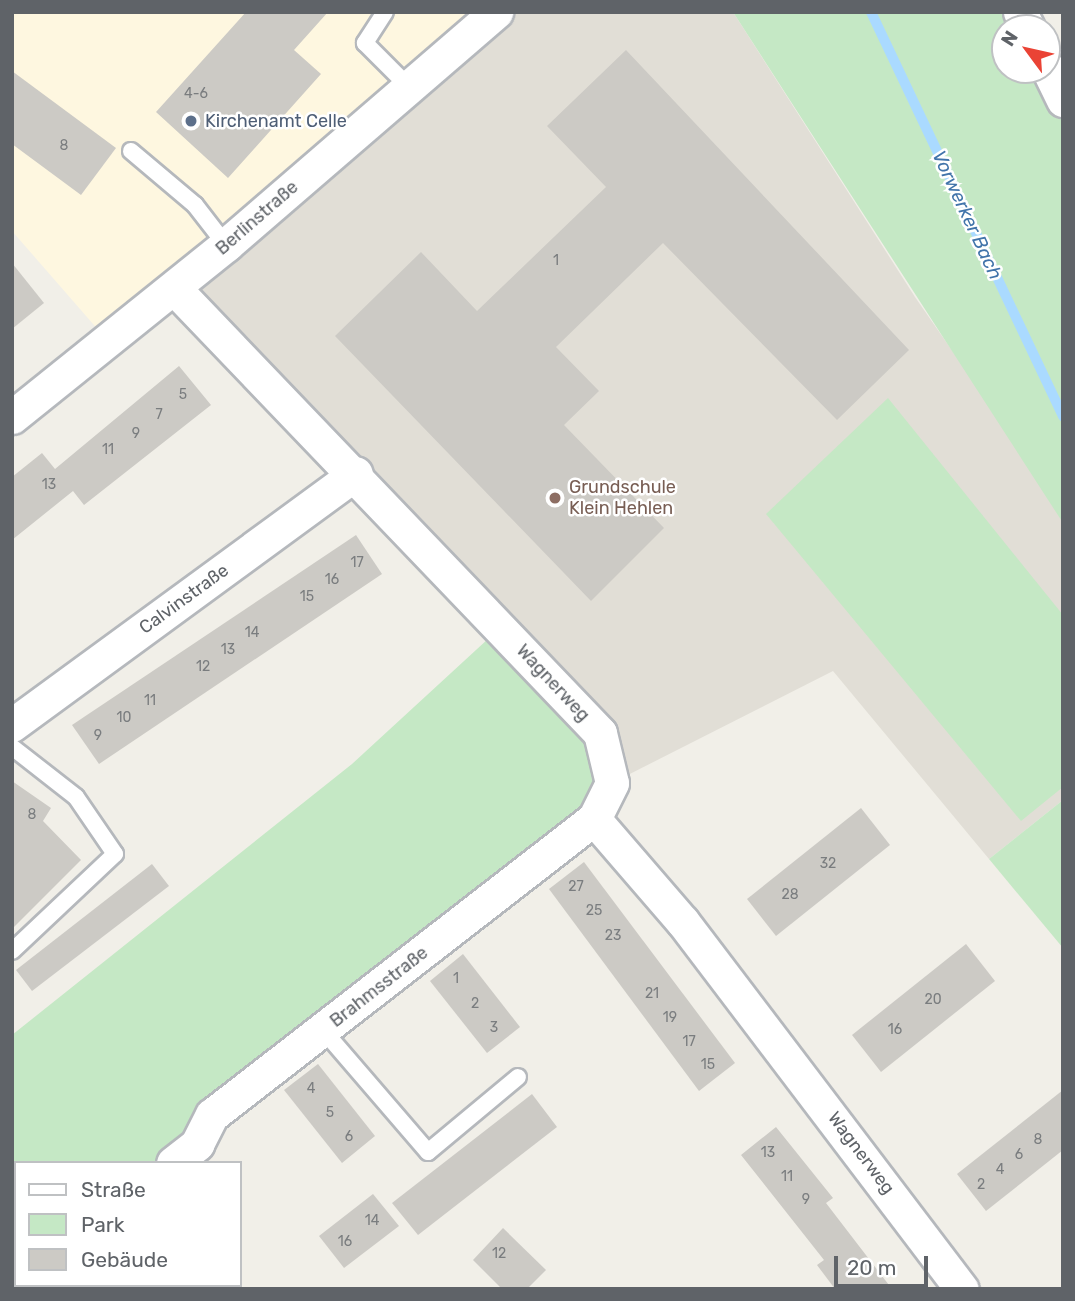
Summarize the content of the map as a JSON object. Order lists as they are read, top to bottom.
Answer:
{
  "streets": {
    "street": [
      "Berlinstraße",
      "Calvinstraße",
      "Wagnerweg",
      "Brahmsstraße"
    ]
  },
  "crossings": [
    ["Berlinstraße", "Wagnerweg"],
    ["Calvinstraße", "Wagnerweg"],
    ["Wagnerweg", "Brahmsstraße"]
  ],
  "water": ["Vorwerker Bach"],
  "places": ["Kirchenamt Celle", "Grundschule Klein Hehlen"],
  "house_numbers": [
    "4-6",
    "8",
    "1",
    "5",
    "7",
    "9",
    "11",
    "13",
    "17",
    "16",
    "15",
    "14",
    "13",
    "12",
    "11",
    "10",
    "9",
    "8",
    "32",
    "27",
    "28",
    "25",
    "23",
    "1",
    "21",
    "20",
    "2",
    "19",
    "3",
    "16",
    "17",
    "15",
    "4",
    "5",
    "6",
    "8",
    "13",
    "6",
    "4",
    "11",
    "2",
    "9",
    "14",
    "16",
    "12"
  ],
  "legend": ["Straße", "Park", "Gebäude"],
  "scale_bar": "20 m",
  "north": "top left"
}
